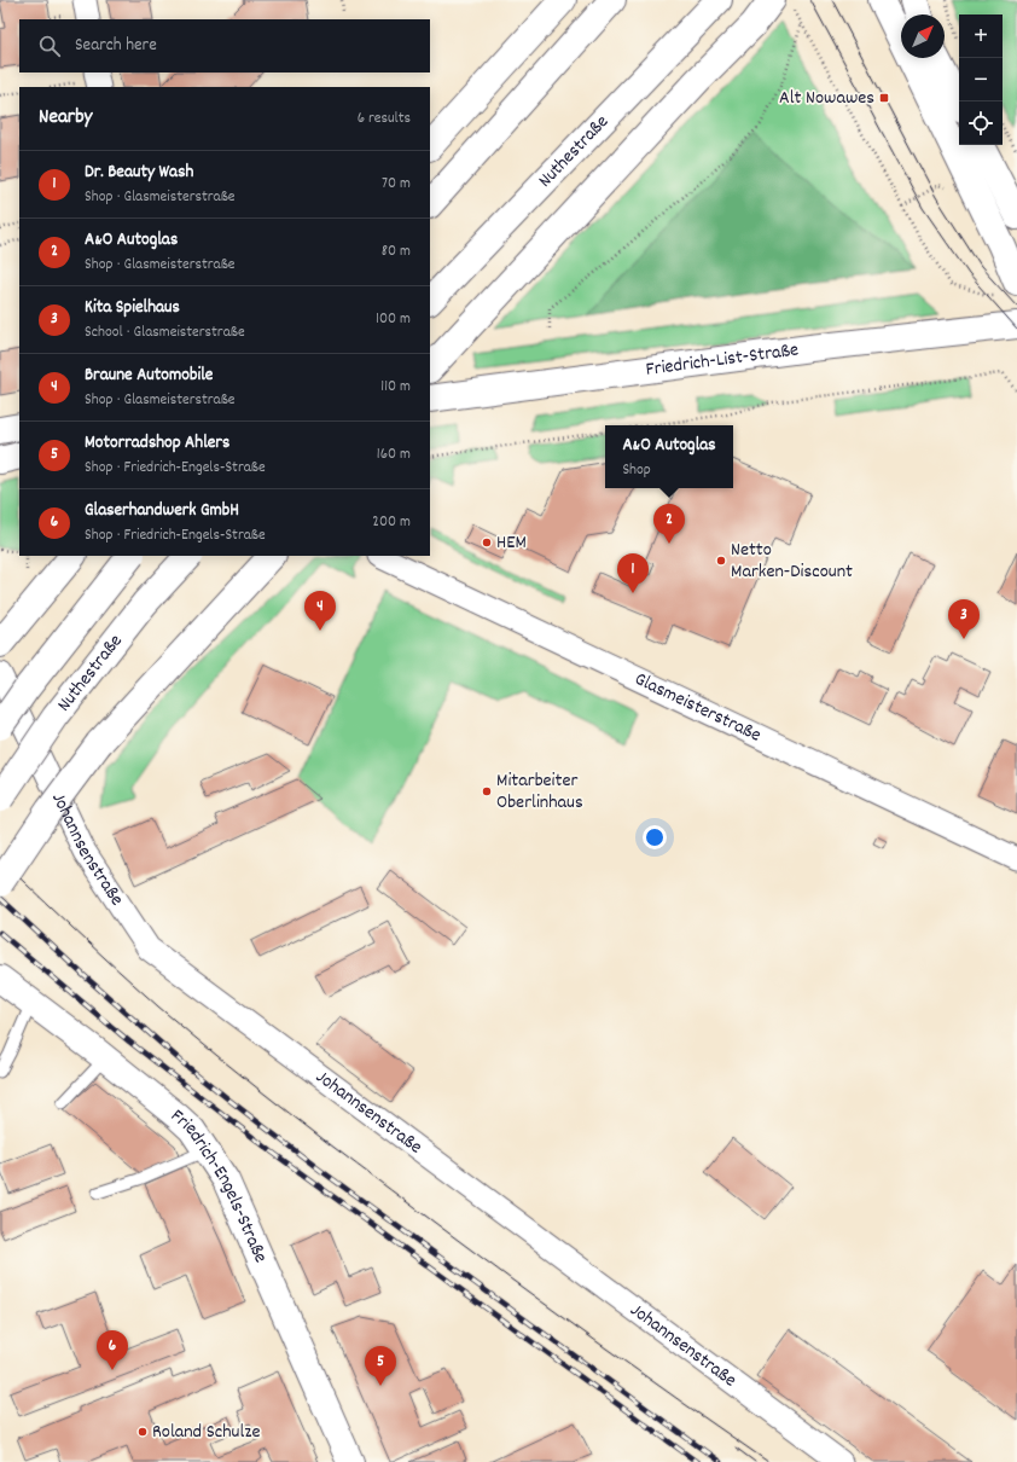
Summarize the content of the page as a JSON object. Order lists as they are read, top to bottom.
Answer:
{
  "streets": {
    "main road": ["Nuthestraße", "Friedrich-List-Straße", "Friedrich-Engels-Straße"],
    "street": ["Glasmeisterstraße", "Johannsenstraße"]
  },
  "places": {
    "transit": ["Alt Nowawes"],
    "other": [
      "HEM",
      "Netto Marken-Discount",
      "Mitarbeiter Oberlinhaus",
      "Roland Schulze"
    ]
  },
  "north": "top right",
  "page": {
    "map_buttons": ["+", "−"],
    "search": "Search here",
    "heading": ["Nearby", "6 results"],
    "list": [
      {
        "mark": "1",
        "name": "Dr. Beauty Wash",
        "note": "Shop · Glasmeisterstraße",
        "value": "70 m"
      },
      {
        "mark": "2",
        "name": "A&O Autoglas",
        "note": "Shop · Glasmeisterstraße",
        "value": "80 m"
      },
      {
        "mark": "3",
        "name": "Kita Spielhaus",
        "note": "School · Glasmeisterstraße",
        "value": "100 m"
      },
      {
        "mark": "4",
        "name": "Braune Automobile",
        "note": "Shop · Glasmeisterstraße",
        "value": "110 m"
      },
      {
        "mark": "5",
        "name": "Motorradshop Ahlers",
        "note": "Shop · Friedrich-Engels-Straße",
        "value": "160 m"
      },
      {
        "mark": "6",
        "name": "Glaserhandwerk GmbH",
        "note": "Shop · Friedrich-Engels-Straße",
        "value": "200 m"
      }
    ],
    "popup": ["A&O Autoglas", "Shop"],
    "pins": [
      "2",
      "1",
      "4",
      "3",
      "6",
      "5"
    ]
  }
}
